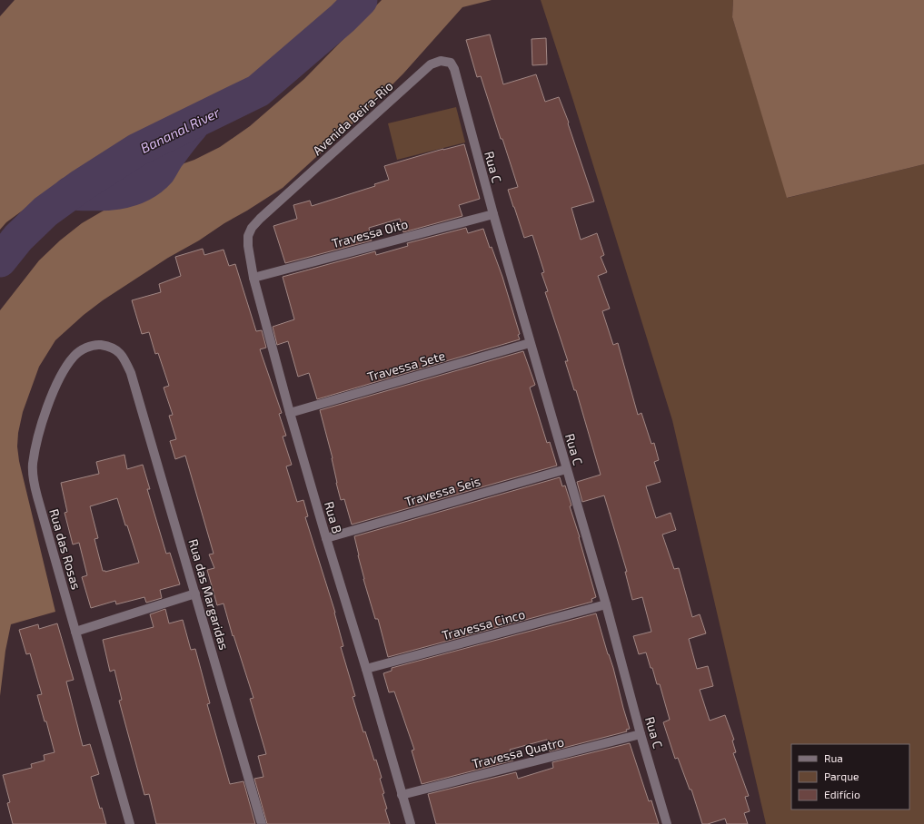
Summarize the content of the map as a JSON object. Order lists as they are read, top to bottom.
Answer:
{
  "streets": {
    "street": [
      "Avenida Beira-Rio",
      "Rua C",
      "Travessa Oito",
      "Travessa Sete",
      "Travessa Seis",
      "Rua B",
      "Rua das Rosas",
      "Rua das Margaridas",
      "Travessa Cinco",
      "Travessa Quatro"
    ]
  },
  "crossings": [
    ["Avenida Beira-Rio", "Rua C"],
    ["Avenida Beira-Rio", "Rua B"],
    ["Rua C", "Travessa Oito"],
    ["Rua C", "Travessa Sete"],
    ["Rua C", "Travessa Seis"],
    ["Rua C", "Travessa Cinco"],
    ["Rua C", "Travessa Quatro"],
    ["Travessa Oito", "Rua B"],
    ["Travessa Sete", "Rua B"],
    ["Travessa Seis", "Rua B"],
    ["Rua B", "Travessa Cinco"],
    ["Rua B", "Travessa Quatro"],
    ["Rua das Rosas", "Rua das Margaridas"]
  ],
  "water": ["Bananal River"],
  "legend": ["Rua", "Parque", "Edifício"]
}
